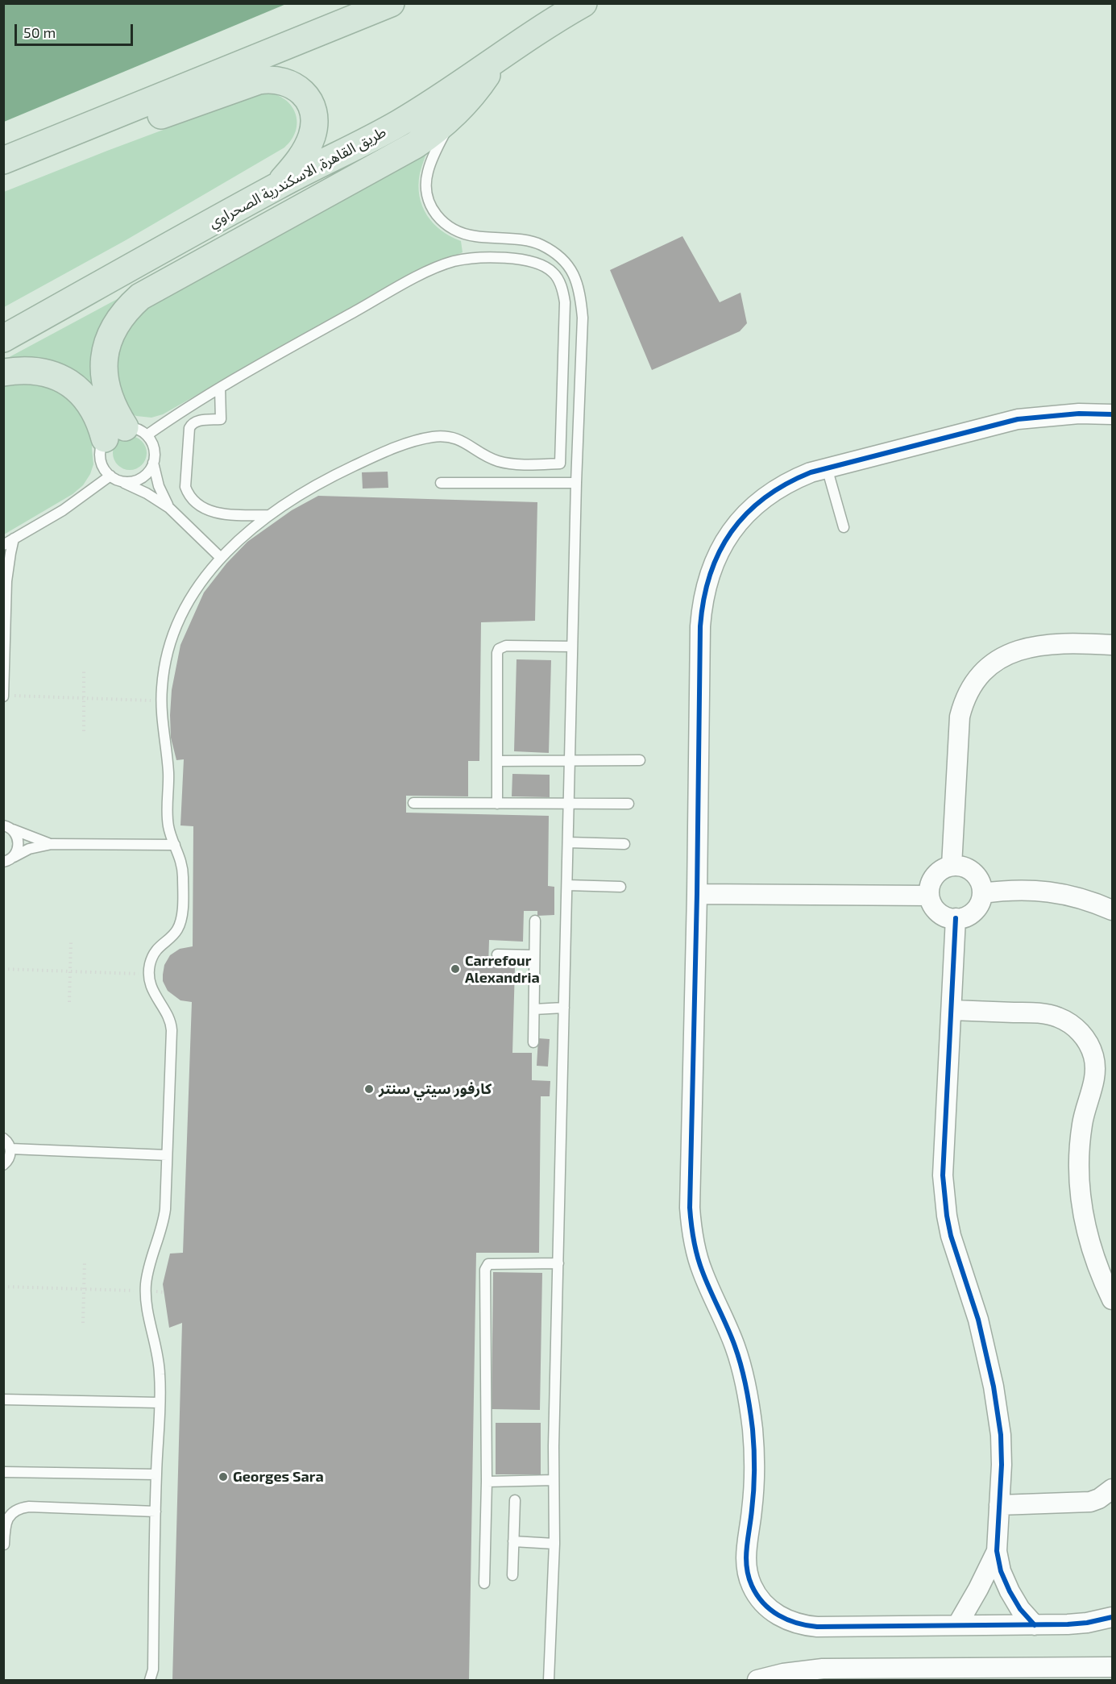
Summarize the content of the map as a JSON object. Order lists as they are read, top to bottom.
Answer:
{
  "streets": {
    "highway": ["طريق القاهرة, الاسكندرية الصحراوي"]
  },
  "places": ["Carrefour Alexandria", "كارفور سيتي سنتر", "Georges Sara"],
  "scale_bar": "50 m"
}
